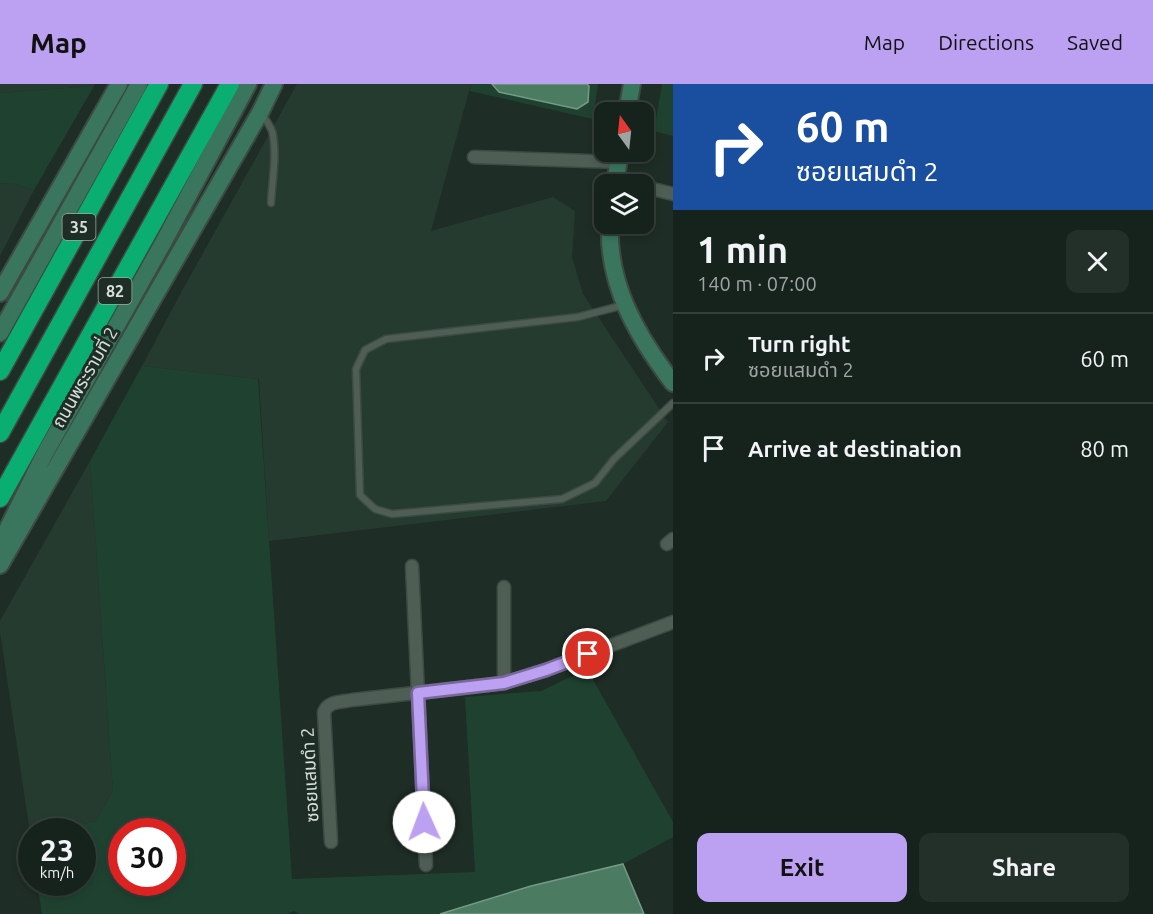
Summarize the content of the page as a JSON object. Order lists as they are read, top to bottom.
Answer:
{
  "streets": {
    "highway": ["35", "82", "ถนนพระรามที่ 2"],
    "street": ["ซอยแสมดำ 2"]
  },
  "north": "top",
  "page": {
    "header": "Map",
    "nav": ["Map", "Directions", "Saved"],
    "turn": ["60 m", "ซอยแสมดำ 2"],
    "heading": ["1 min", "140 m · 07:00"],
    "list": [
      {
        "name": "Turn right",
        "note": "ซอยแสมดำ 2",
        "value": "60 m"
      },
      {
        "name": "Arrive at destination",
        "value": "80 m"
      }
    ],
    "speed": "23 km/h",
    "limit": "30",
    "buttons": ["Exit", "Share"]
  }
}
